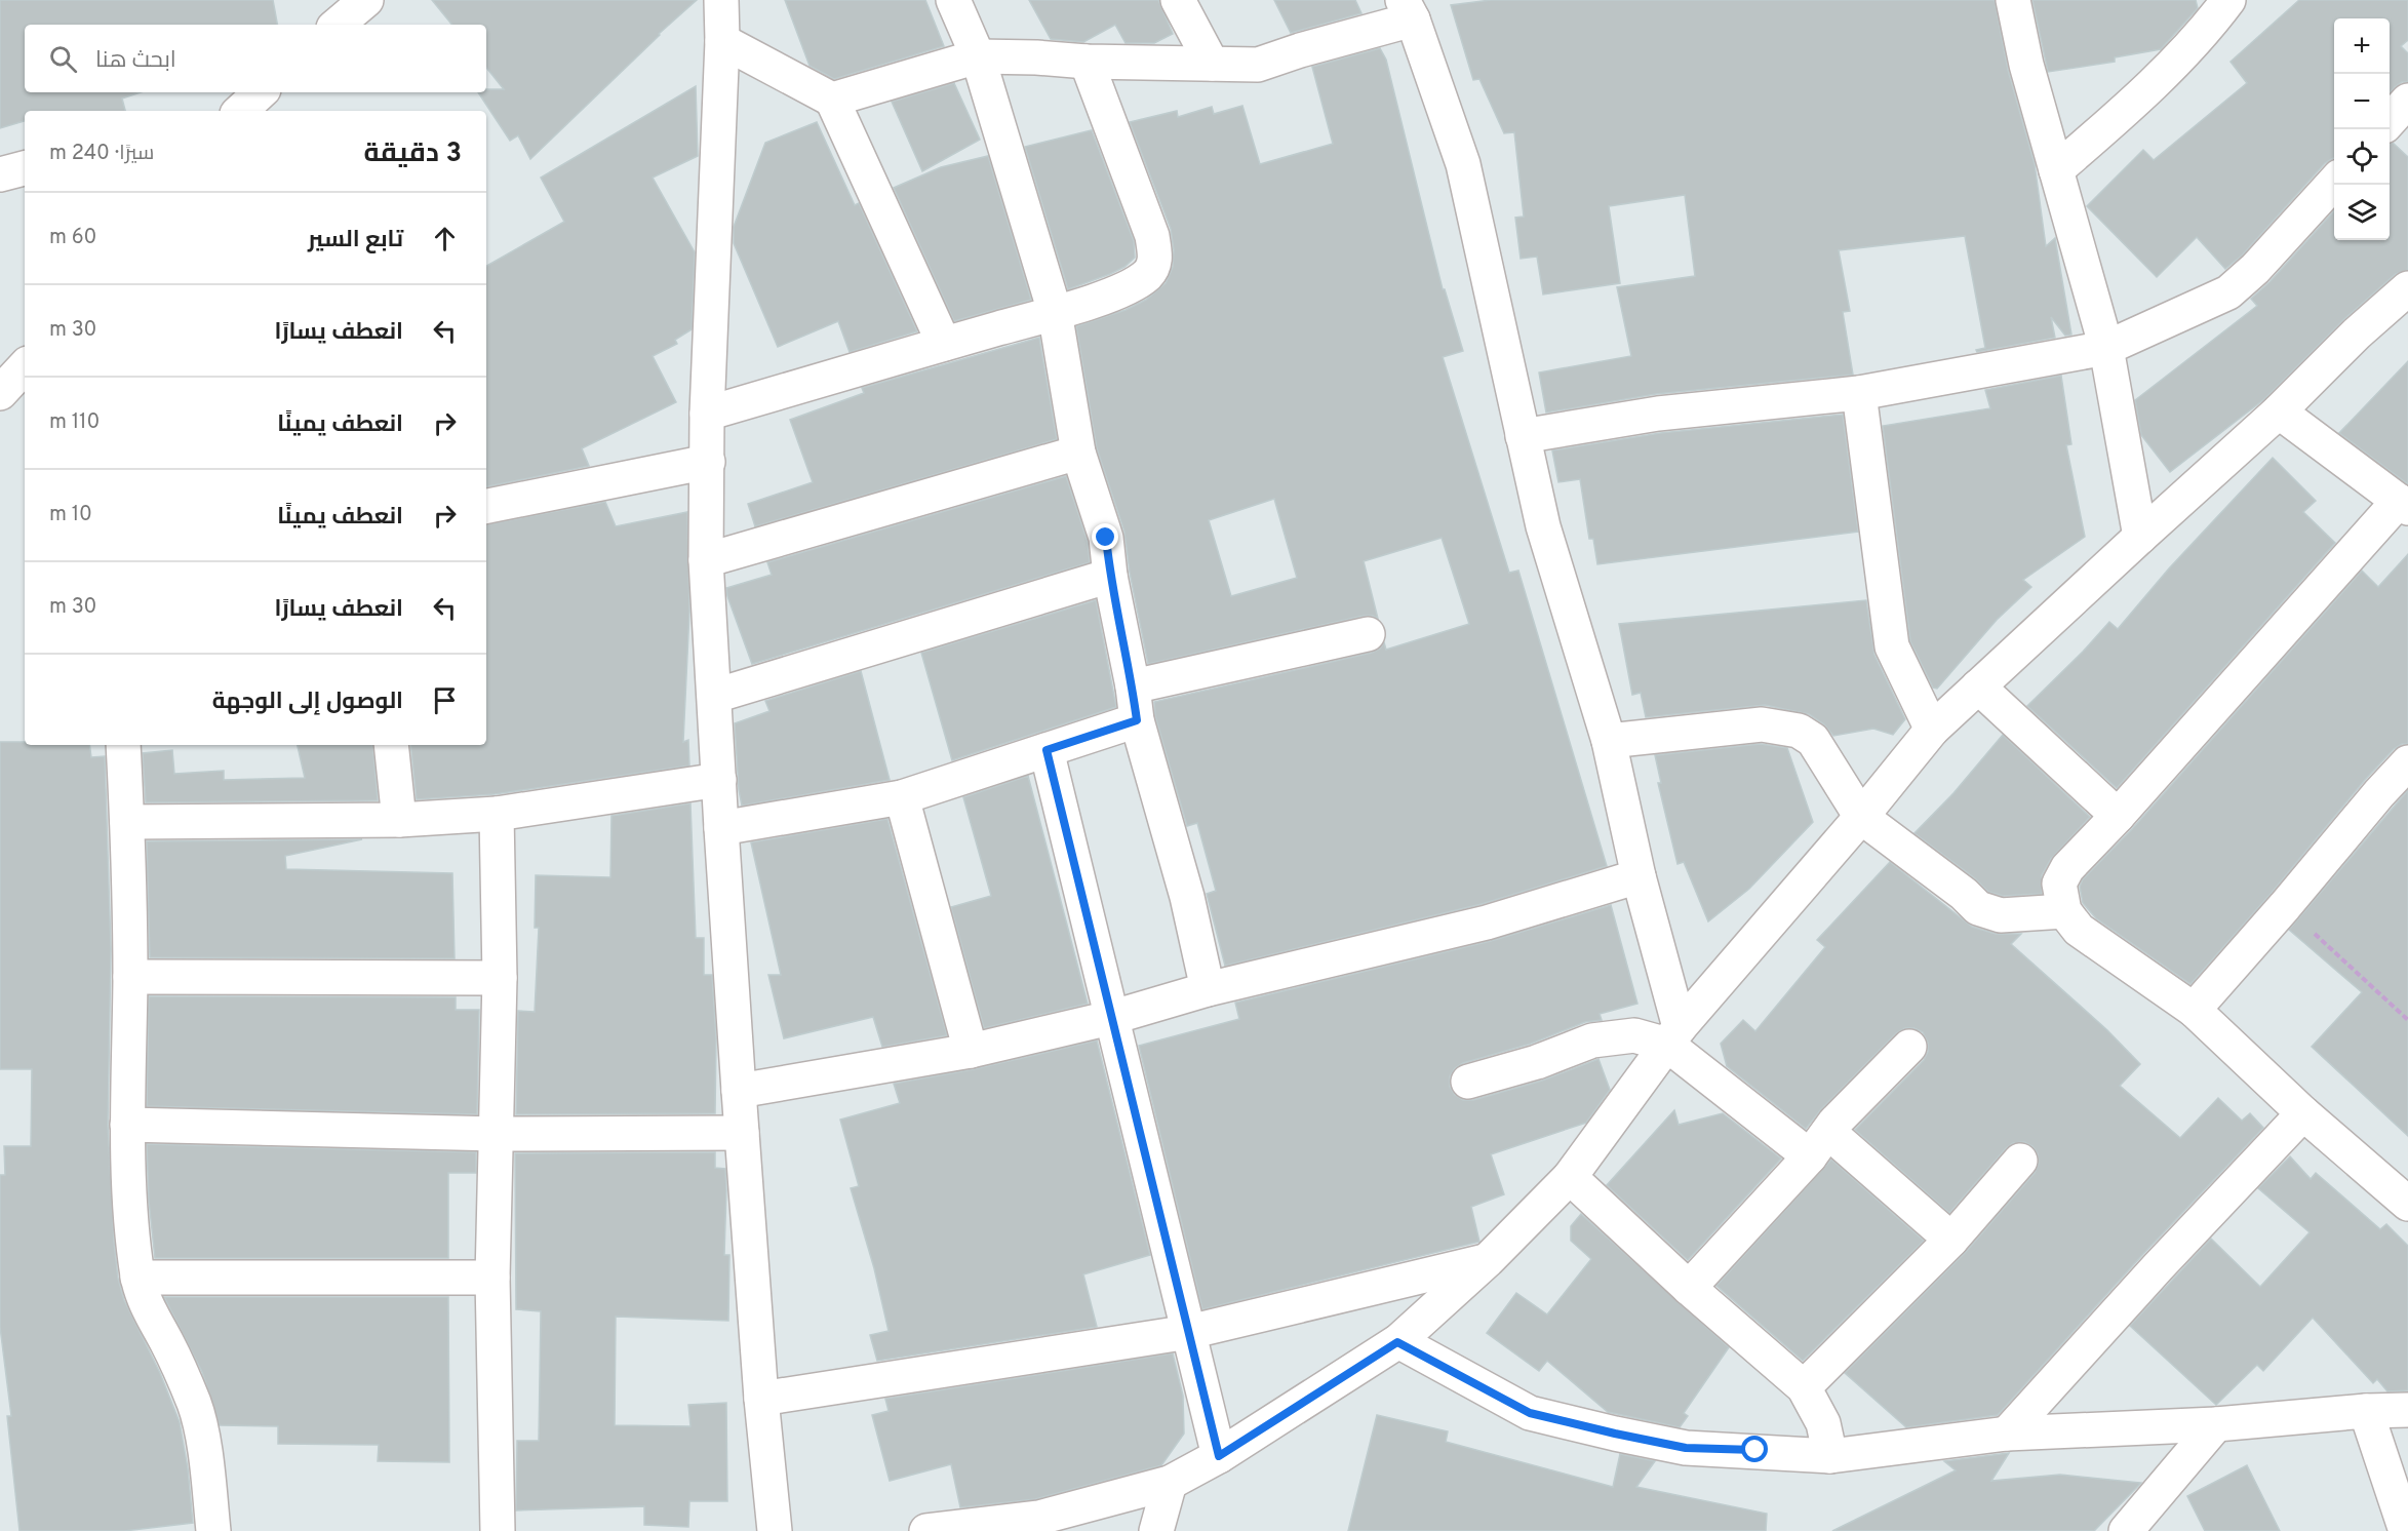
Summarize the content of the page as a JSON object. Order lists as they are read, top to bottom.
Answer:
{
  "page": {
    "map_buttons": ["+", "−"],
    "search": "ابحث هنا",
    "heading": ["3 دقيقة", "سيرًا · 240 m"],
    "list": [
      ["تابع السير", "60 m"],
      ["انعطف يسارًا", "30 m"],
      ["انعطف يمينًا", "110 m"],
      ["انعطف يمينًا", "10 m"],
      ["انعطف يسارًا", "30 m"],
      "الوصول إلى الوجهة"
    ]
  }
}
